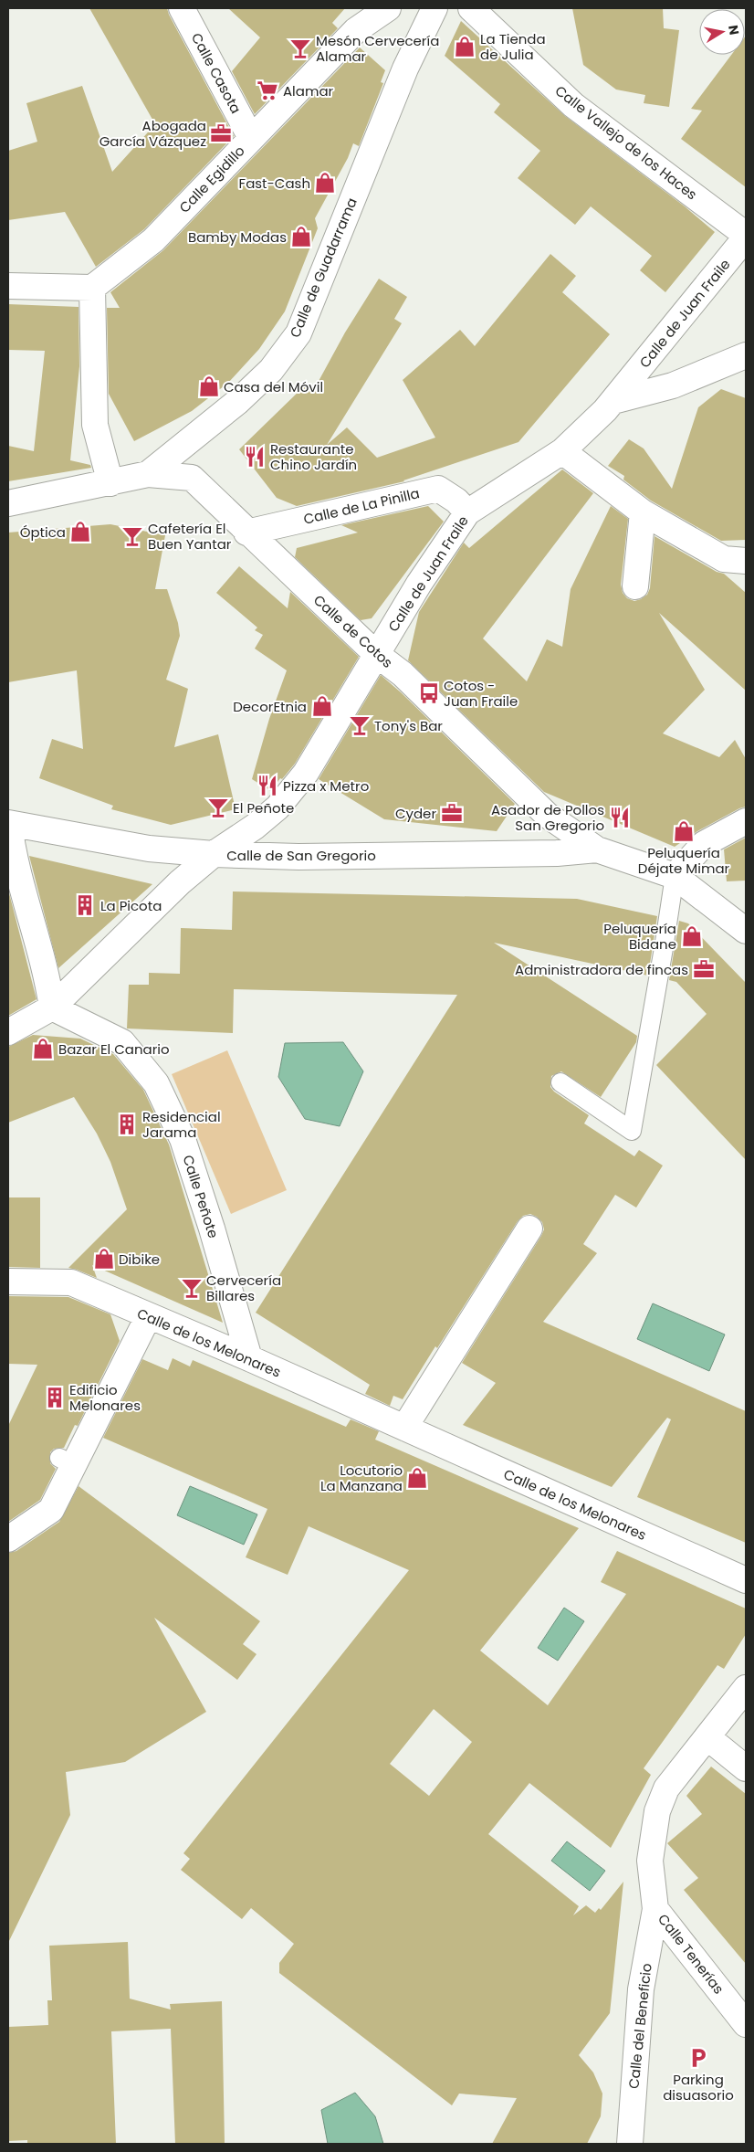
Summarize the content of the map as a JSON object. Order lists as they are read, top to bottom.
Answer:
{
  "streets": {
    "street": [
      "Calle Casota",
      "Calle Vallejo de los Haces",
      "Calle Egidillo",
      "Calle de Guadarrama",
      "Calle de Juan Fraile",
      "Calle de La Pinilla",
      "Calle de Cotos",
      "Calle de San Gregorio",
      "Calle Peñote",
      "Calle de los Melonares",
      "Calle Tenerías",
      "Calle del Beneficio"
    ]
  },
  "crossings": [
    ["Calle Casota", "Calle Egidillo"],
    ["Calle Vallejo de los Haces", "Calle de Juan Fraile"],
    ["Calle de Guadarrama", "Calle de Cotos"],
    ["Calle de Juan Fraile", "Calle de La Pinilla"],
    ["Calle de Juan Fraile", "Calle de Cotos"],
    ["Calle de Juan Fraile", "Calle de San Gregorio"],
    ["Calle de Juan Fraile", "Calle Peñote"],
    ["Calle de La Pinilla", "Calle de Cotos"],
    ["Calle de Cotos", "Calle de San Gregorio"],
    ["Calle Peñote", "Calle de los Melonares"],
    ["Calle Tenerías", "Calle del Beneficio"]
  ],
  "places": {
    "shop": [
      "La Tienda de Julia",
      "Fast-Cash",
      "Bamby Modas",
      "Casa del Móvil",
      "Óptica",
      "DecorEtnia",
      "Peluquería Déjate Mimar",
      "Peluquería Bidane",
      "Bazar El Canario",
      "Dibike",
      "Locutorio La Manzana"
    ],
    "bar": [
      "Mesón Cervecería Alamar",
      "Cafetería El Buen Yantar",
      "Tony's Bar",
      "El Peñote",
      "Cervecería Billares"
    ],
    "supermarket": ["Alamar"],
    "office": ["Abogada García Vázquez", "Cyder", "Administradora de fincas"],
    "restaurant": ["Restaurante Chino Jardín", "Pizza x Metro", "Asador de Pollos San Gregorio"],
    "bus stop": ["Cotos - Juan Fraile"],
    "building": ["La Picota", "Residencial Jarama", "Edificio Melonares"],
    "parking": ["Parking disuasorio"]
  },
  "north": "right"
}
